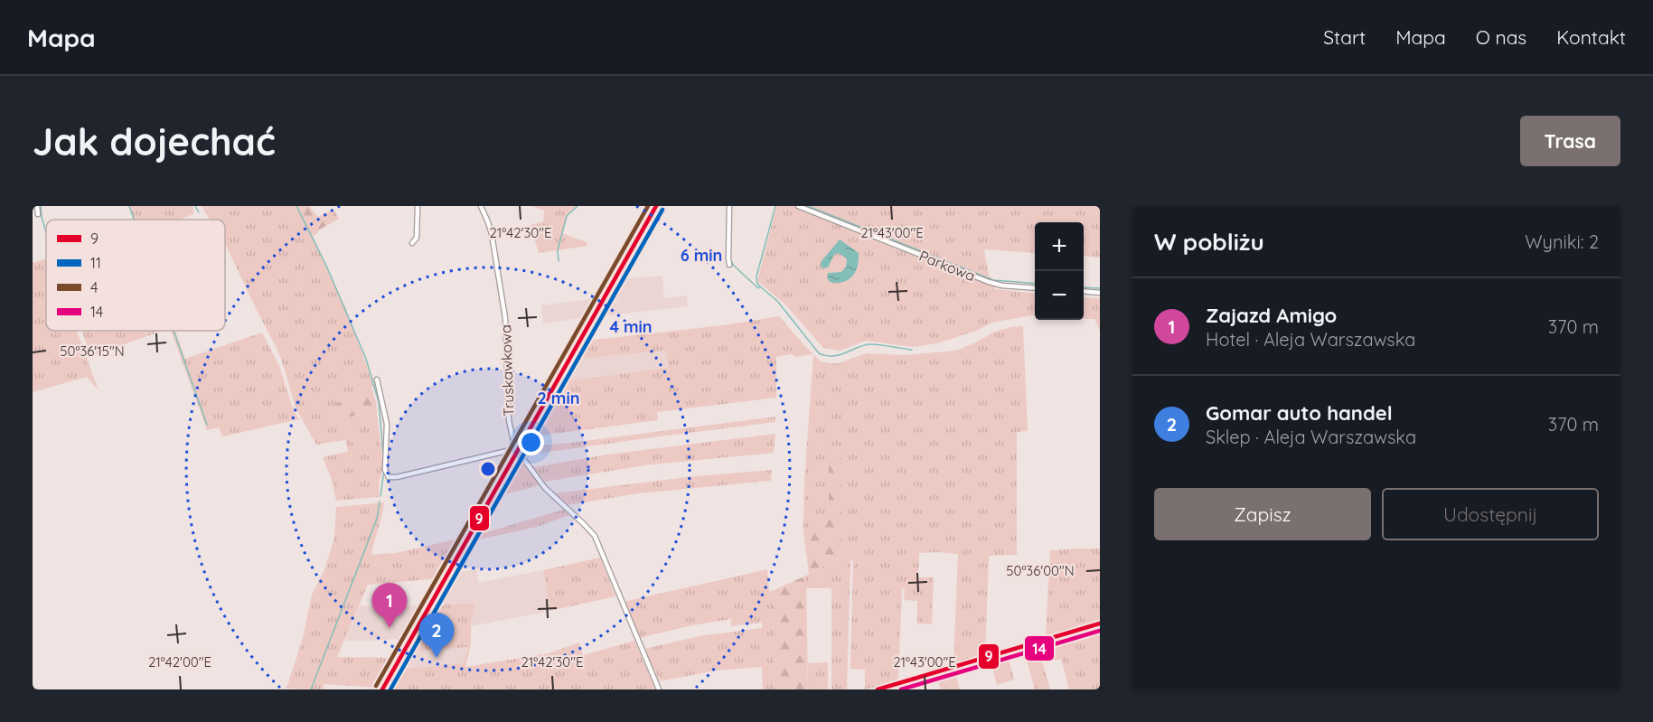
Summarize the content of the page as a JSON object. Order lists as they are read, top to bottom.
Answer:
{
  "streets": {
    "street": ["Parkowa", "Truskawkowa"]
  },
  "lines": [
    "transit line 9",
    "transit line 4",
    "transit line 11",
    "transit line 14"
  ],
  "legend": [
    "9",
    "11",
    "4",
    "14"
  ],
  "page": {
    "header": "Mapa",
    "nav": [
      "Start",
      "Mapa",
      "O nas",
      "Kontakt"
    ],
    "buttons": [
      "Trasa",
      ["Zapisz", "Udostępnij"]
    ],
    "title": "Jak dojechać",
    "heading": ["W pobliżu", "Wyniki: 2"],
    "map_buttons": ["+", "−"],
    "list": [
      {
        "mark": "1",
        "name": "Zajazd Amigo",
        "note": "Hotel · Aleja Warszawska",
        "value": "370 m"
      },
      {
        "mark": "2",
        "name": "Gomar auto handel",
        "note": "Sklep · Aleja Warszawska",
        "value": "370 m"
      }
    ],
    "pins": ["1", "2"]
  },
  "coordinates": [
    "21°42'30\"E",
    "21°43'00\"E",
    "50°36'15\"N",
    "50°36'00\"N",
    "21°42'00\"E"
  ],
  "rings": ["6 min", "4 min", "2 min"]
}
